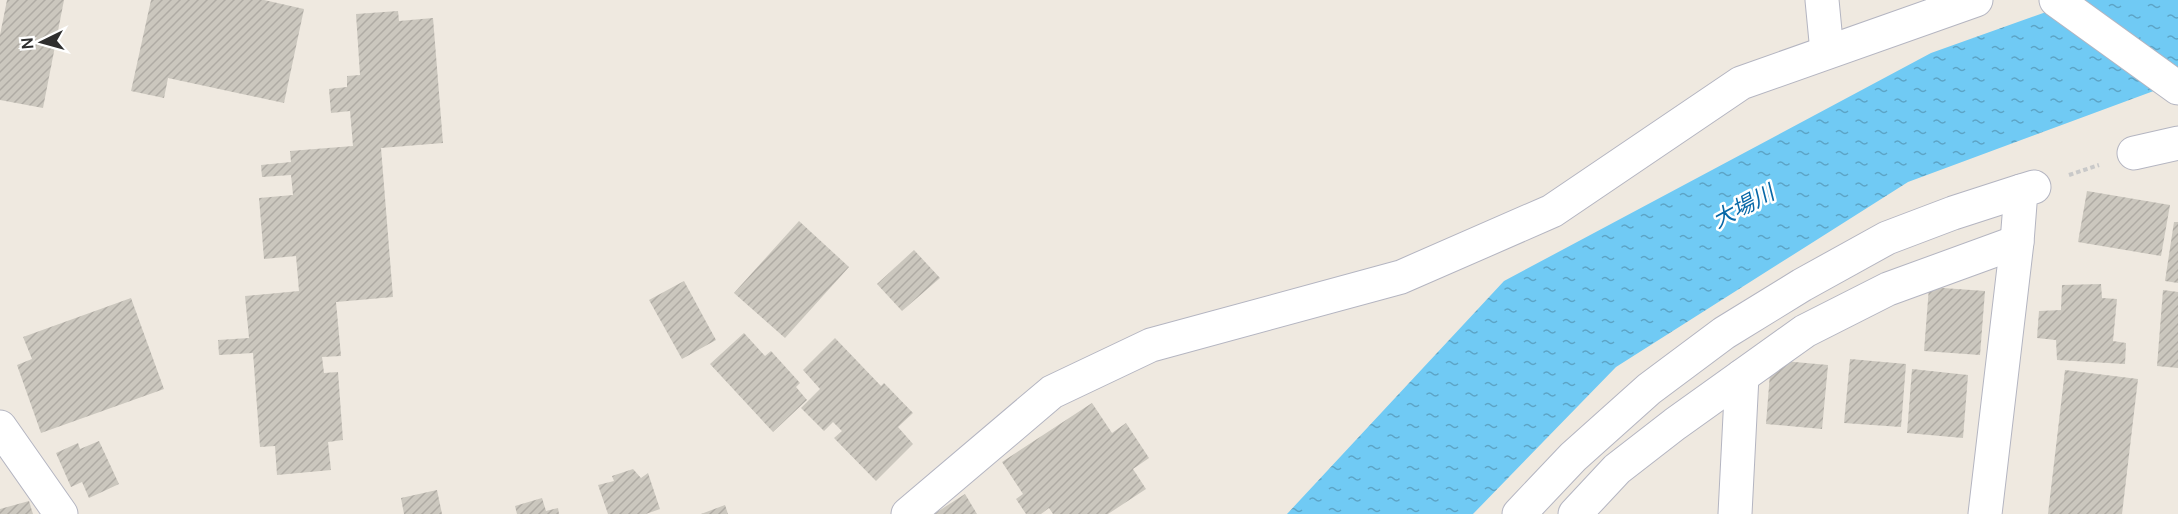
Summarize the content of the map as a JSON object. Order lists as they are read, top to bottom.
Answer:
{
  "water": ["大場川"],
  "north": "left"
}
